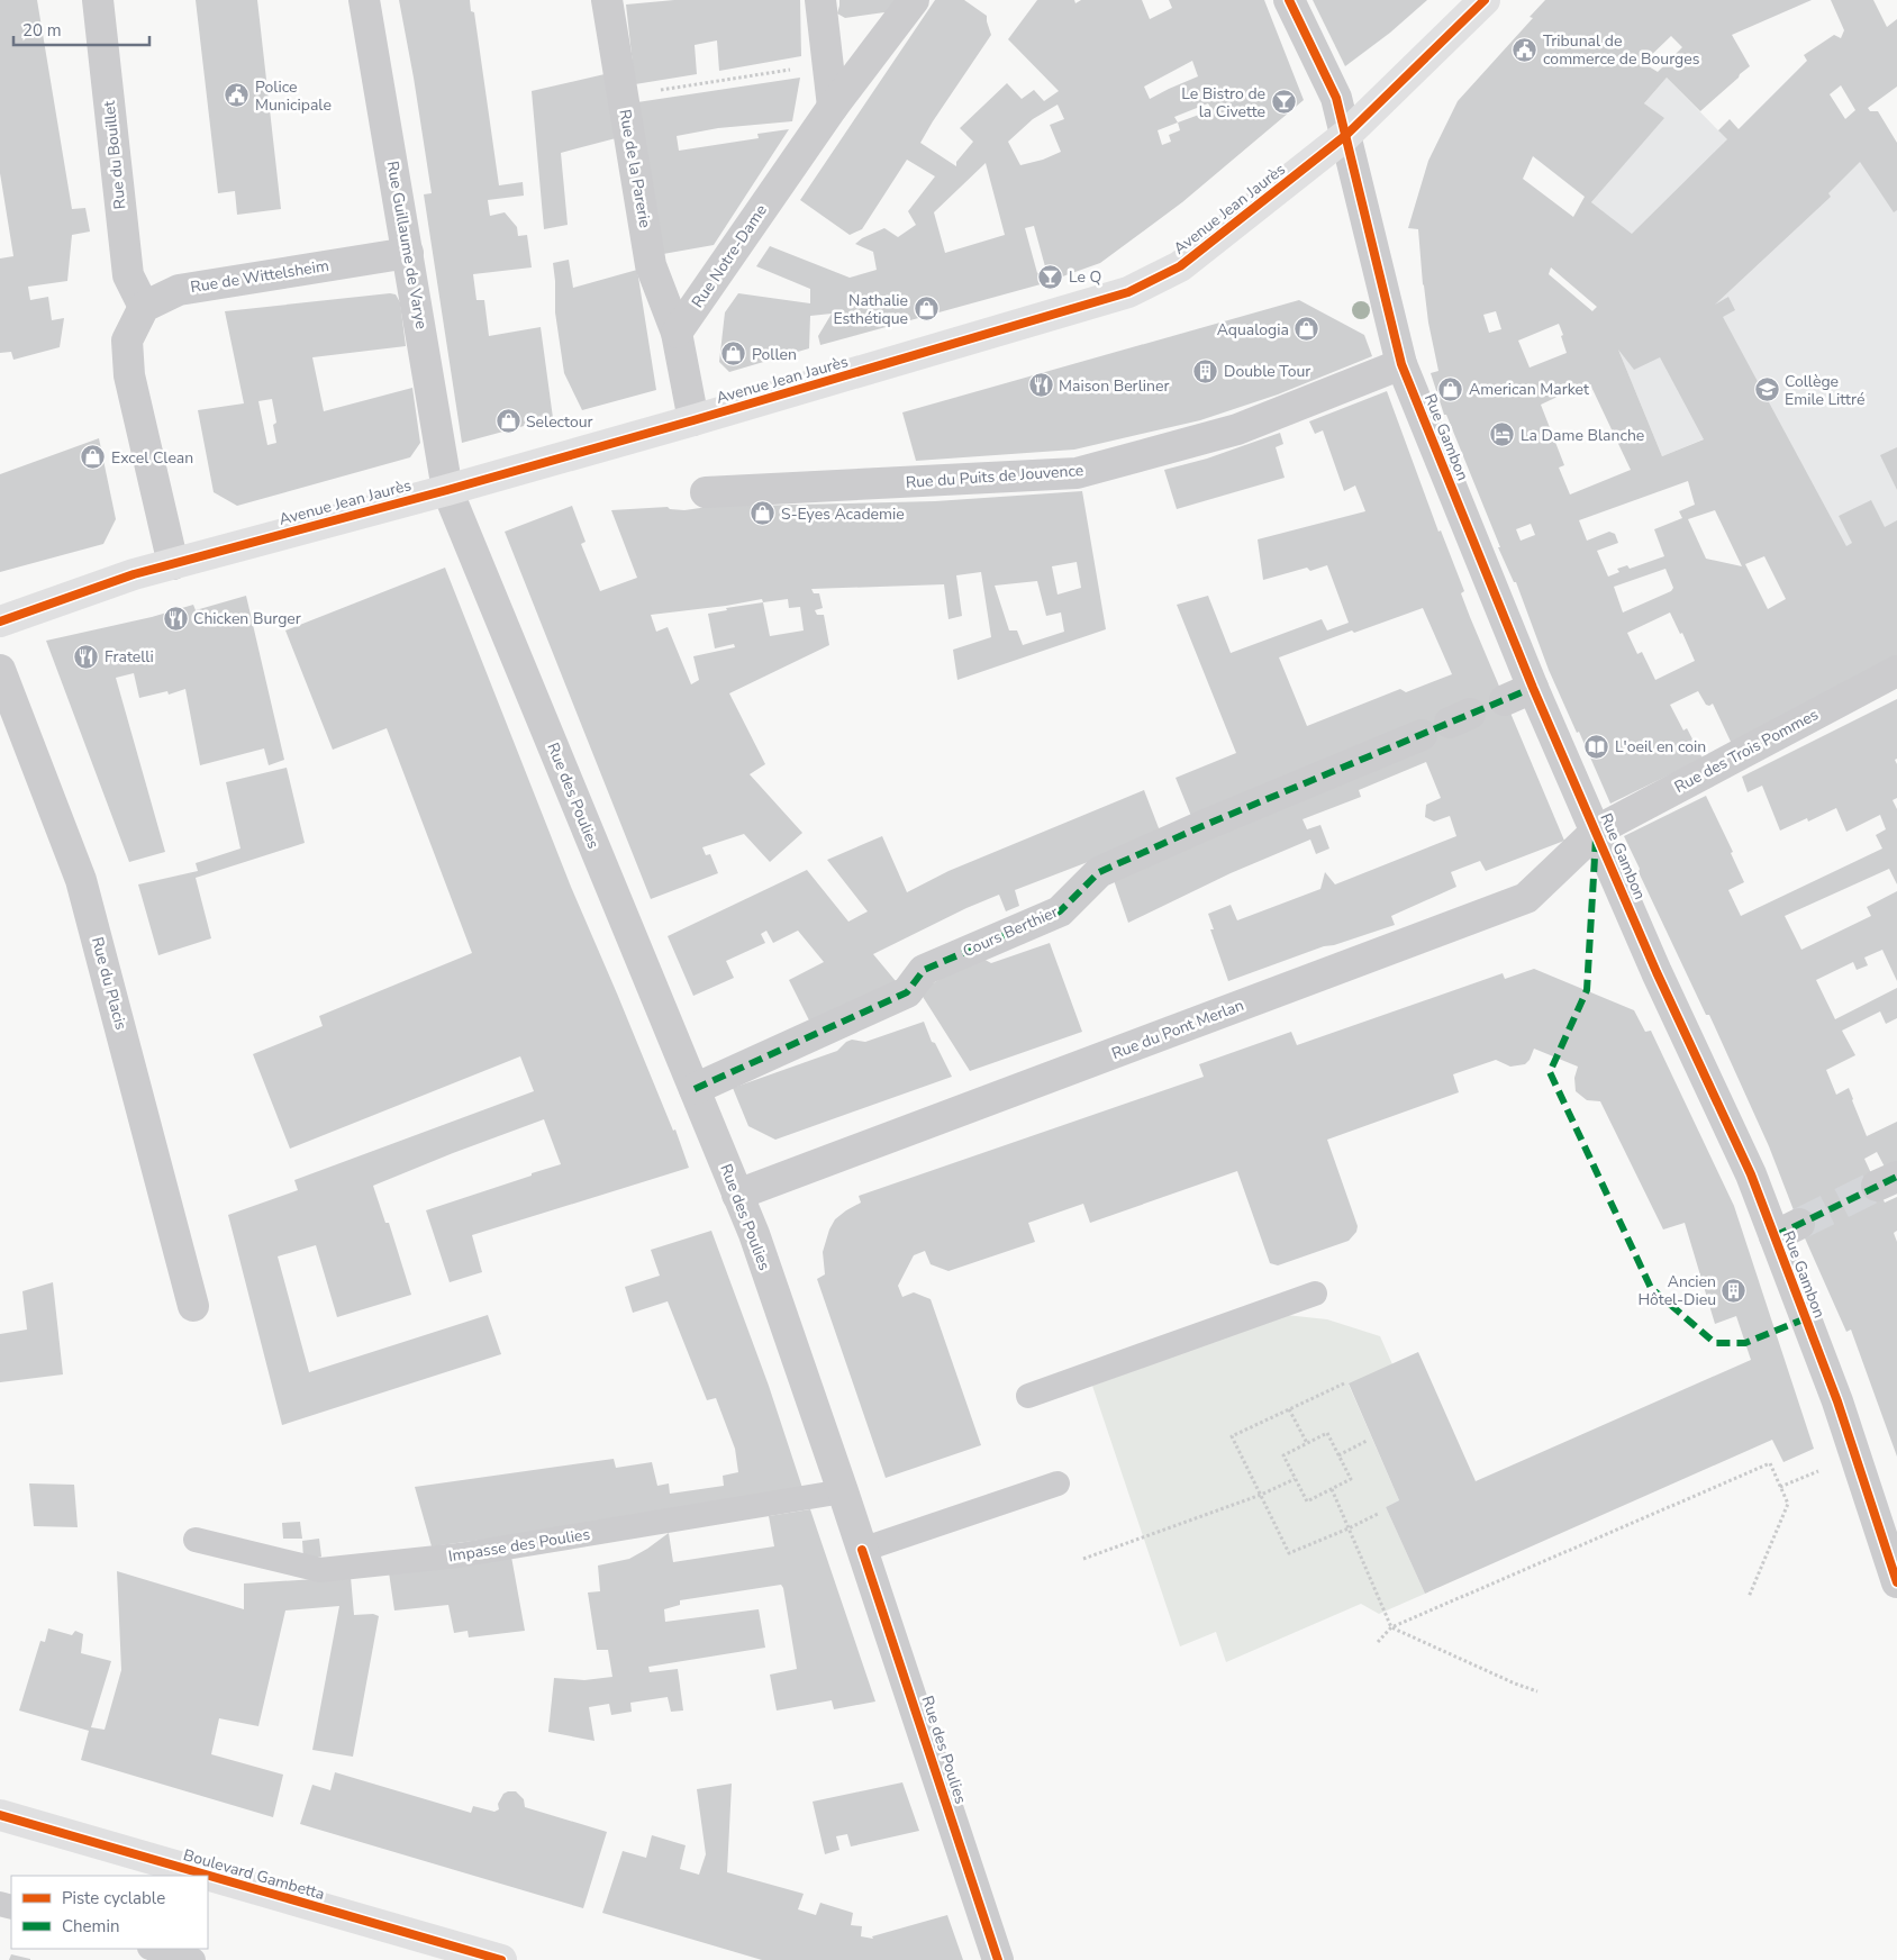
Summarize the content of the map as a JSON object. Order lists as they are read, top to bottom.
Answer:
{
  "streets": {
    "street": [
      "Rue du Bouillet",
      "Rue de la Parerie",
      "Avenue Jean Jaurès",
      "Rue Guillaume de Varye",
      "Rue Notre-Dame",
      "Rue de Wittelsheim",
      "Rue Gambon",
      "Rue du Puits de Jouvence",
      "Rue des Trois Pommes",
      "Rue des Poulies",
      "Cours Berthier",
      "Rue du Placis",
      "Rue du Pont Merlan",
      "Boulevard Gambetta"
    ],
    "lane": ["Impasse des Poulies"]
  },
  "crossings": [
    ["Rue du Bouillet", "Rue de Wittelsheim"],
    ["Rue de la Parerie", "Rue Notre-Dame"],
    ["Avenue Jean Jaurès", "Rue Guillaume de Varye"],
    ["Avenue Jean Jaurès", "Rue Gambon"],
    ["Avenue Jean Jaurès", "Rue des Poulies"],
    ["Rue Guillaume de Varye", "Rue de Wittelsheim"],
    ["Rue Guillaume de Varye", "Rue des Poulies"],
    ["Rue Gambon", "Rue du Puits de Jouvence"],
    ["Rue Gambon", "Rue des Trois Pommes"],
    ["Rue Gambon", "Rue du Pont Merlan"],
    ["Rue des Trois Pommes", "Rue du Pont Merlan"],
    ["Rue des Poulies", "Cours Berthier"],
    ["Rue des Poulies", "Rue du Pont Merlan"],
    ["Rue des Poulies", "Impasse des Poulies"]
  ],
  "places": {
    "public building": ["Tribunal de commerce de Bourges", "Police Municipale"],
    "bar": ["Le Bistro de la Civette", "Le Q"],
    "shop": [
      "Nathalie Esthétique",
      "Aqualogia",
      "Pollen",
      "American Market",
      "Selectour",
      "Excel Clean",
      "S-Eyes Academie"
    ],
    "building": ["Double Tour", "Ancien Hôtel-Dieu"],
    "restaurant": ["Maison Berliner", "Chicken Burger", "Fratelli"],
    "school or university": ["Collège Emile Littré"],
    "hotel": ["La Dame Blanche"],
    "library": ["L'oeil en coin"]
  },
  "legend": ["Piste cyclable", "Chemin"],
  "scale_bar": "20 m"
}
